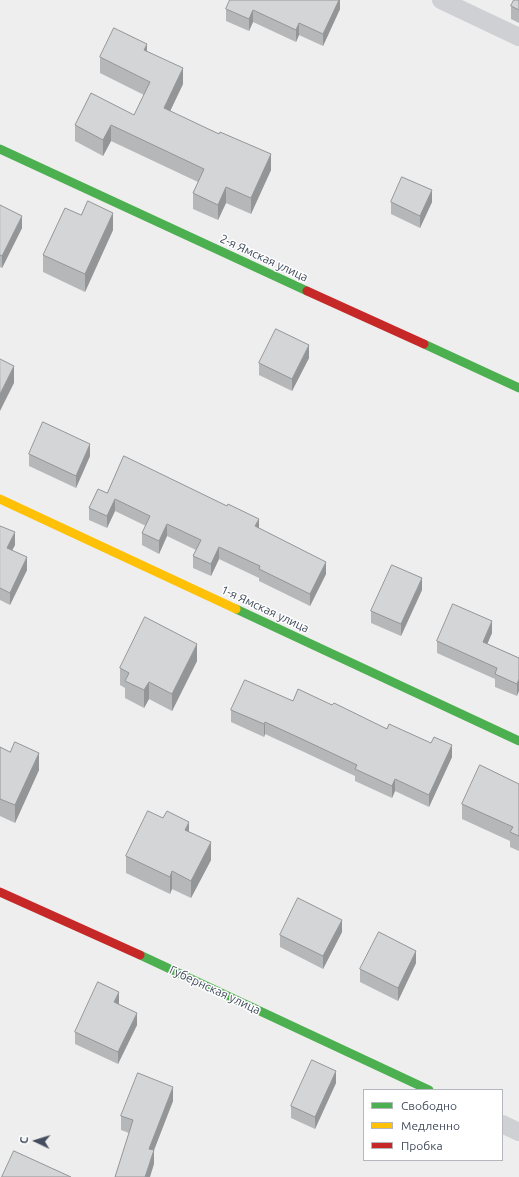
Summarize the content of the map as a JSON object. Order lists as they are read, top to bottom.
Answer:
{
  "streets": {
    "street": ["2-я Ямская улица", "1-я Ямская улица", "Губернская улица"]
  },
  "legend": ["Свободно", "Медленно", "Пробка"],
  "north": "left"
}
